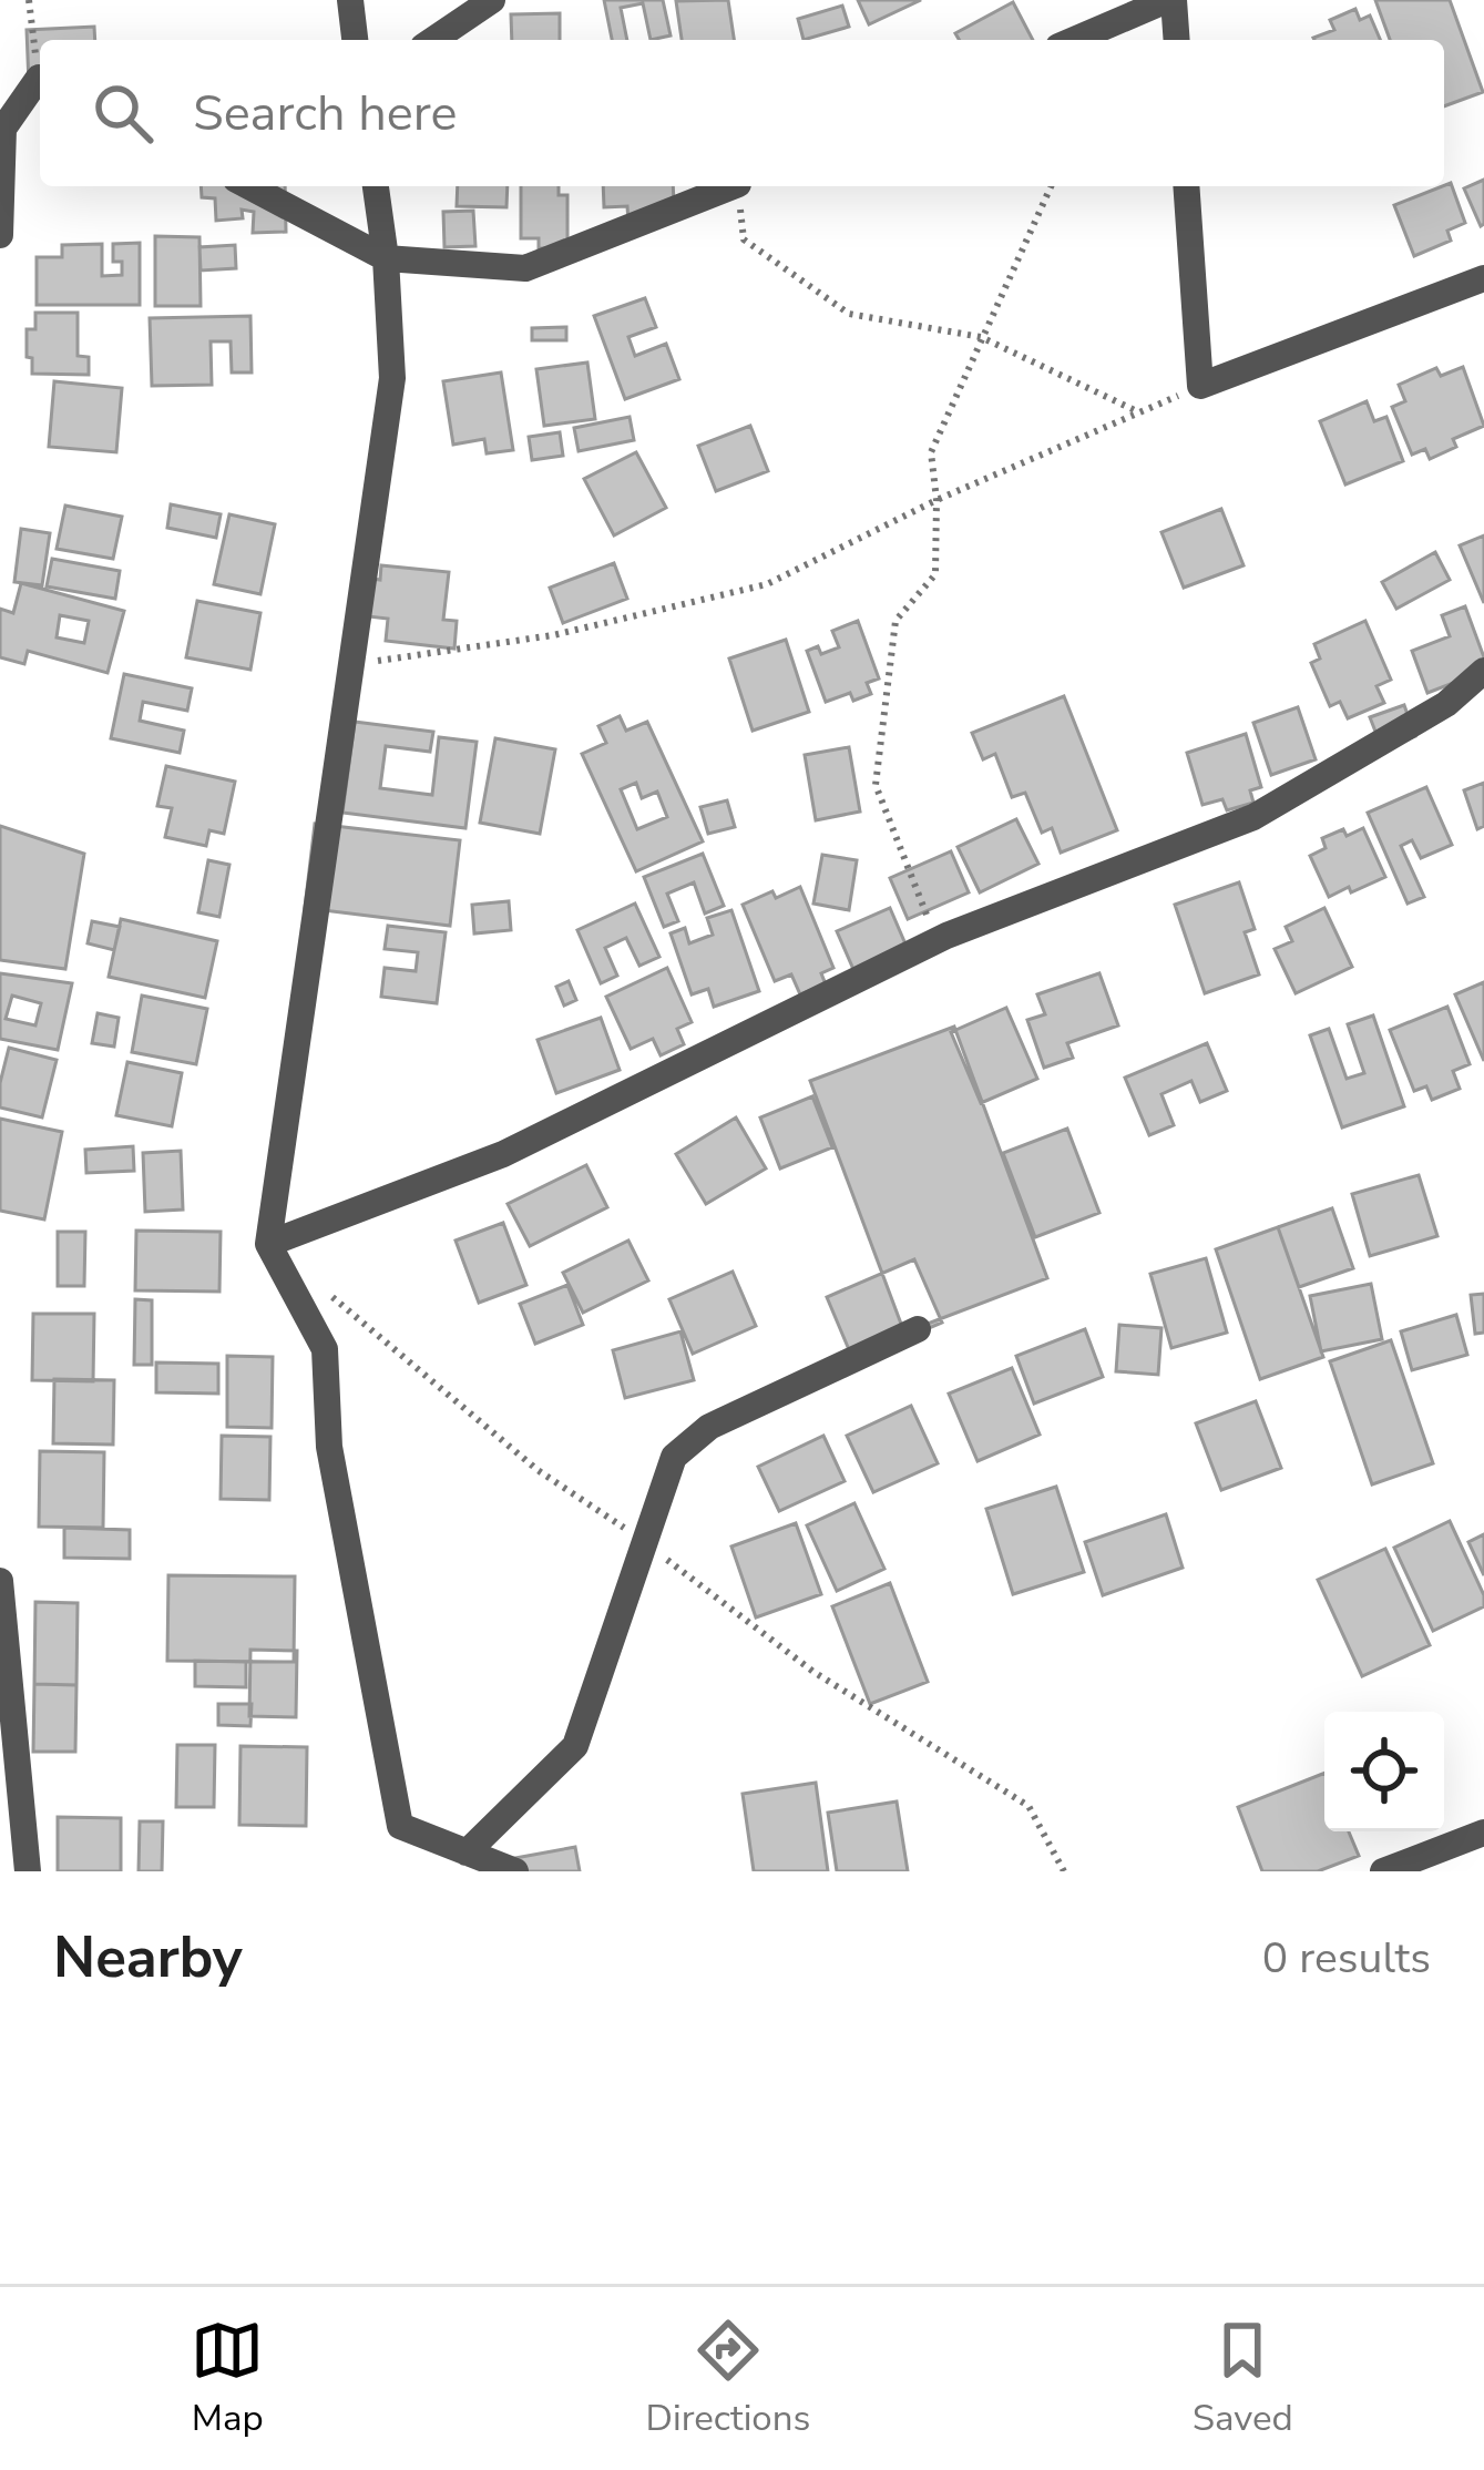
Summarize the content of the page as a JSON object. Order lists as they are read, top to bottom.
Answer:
{
  "page": {
    "search": "Search here",
    "heading": ["Nearby", "0 results"],
    "nav": ["Map", "Directions", "Saved"]
  }
}
